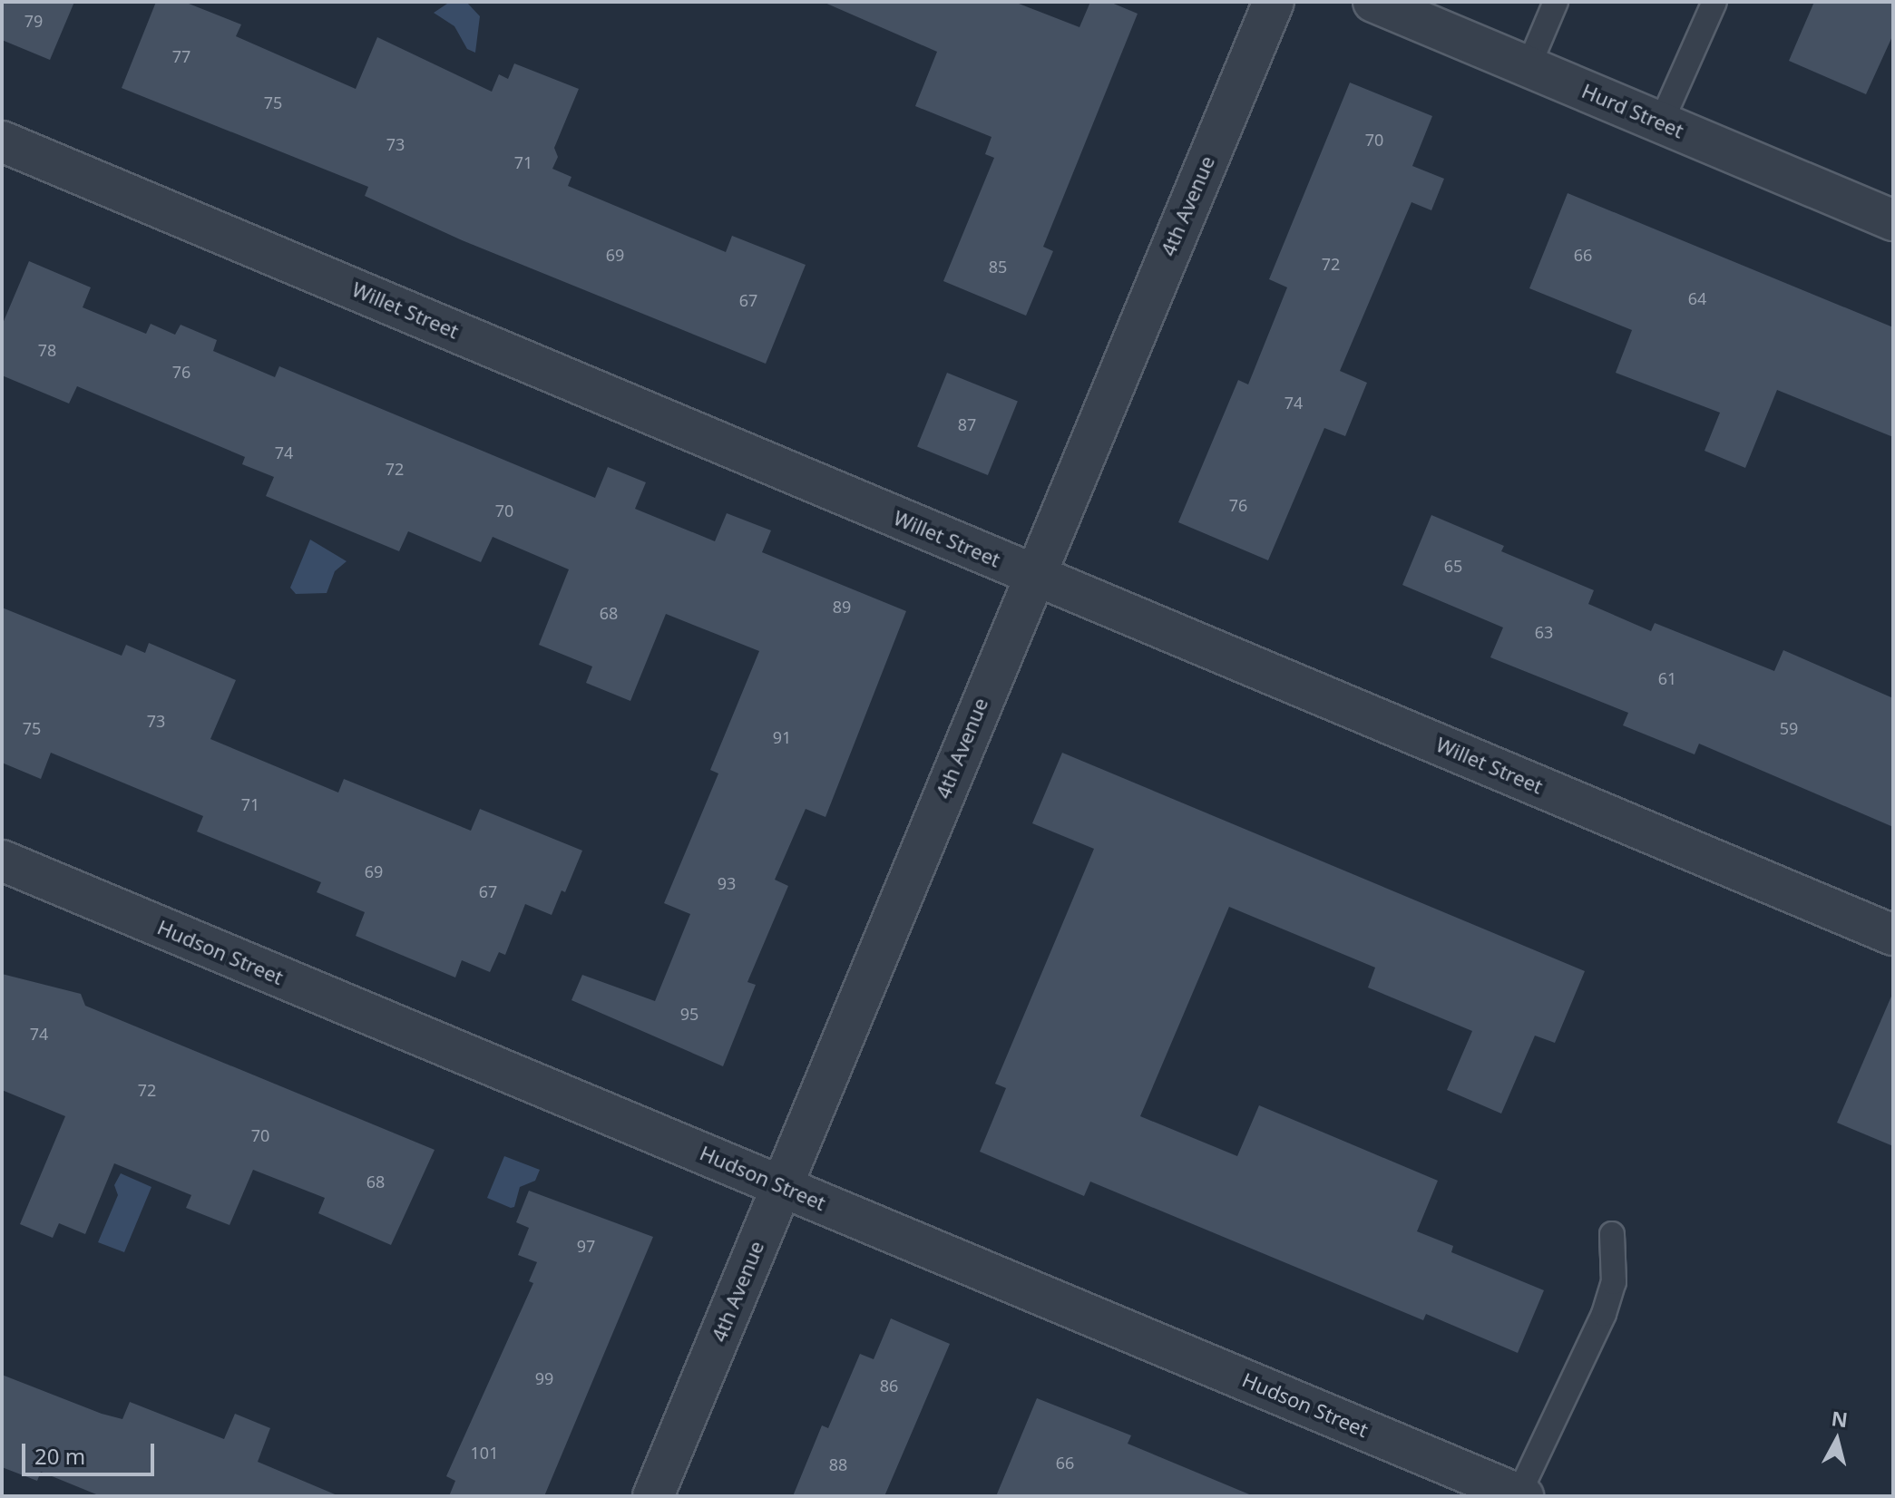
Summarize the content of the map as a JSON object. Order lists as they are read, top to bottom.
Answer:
{
  "streets": {
    "street": [
      "Hurd Street",
      "4th Avenue",
      "Willet Street",
      "Hudson Street"
    ]
  },
  "crossings": [
    ["4th Avenue", "Willet Street"],
    ["4th Avenue", "Hudson Street"]
  ],
  "house_numbers": [
    "79",
    "77",
    "75",
    "70",
    "73",
    "71",
    "69",
    "66",
    "72",
    "85",
    "64",
    "67",
    "78",
    "76",
    "74",
    "87",
    "74",
    "72",
    "76",
    "70",
    "65",
    "89",
    "68",
    "63",
    "61",
    "73",
    "75",
    "59",
    "91",
    "71",
    "69",
    "93",
    "67",
    "95",
    "74",
    "72",
    "70",
    "68",
    "97",
    "99",
    "86",
    "101",
    "66",
    "88"
  ],
  "scale_bar": "20 m",
  "north": "top"
}
